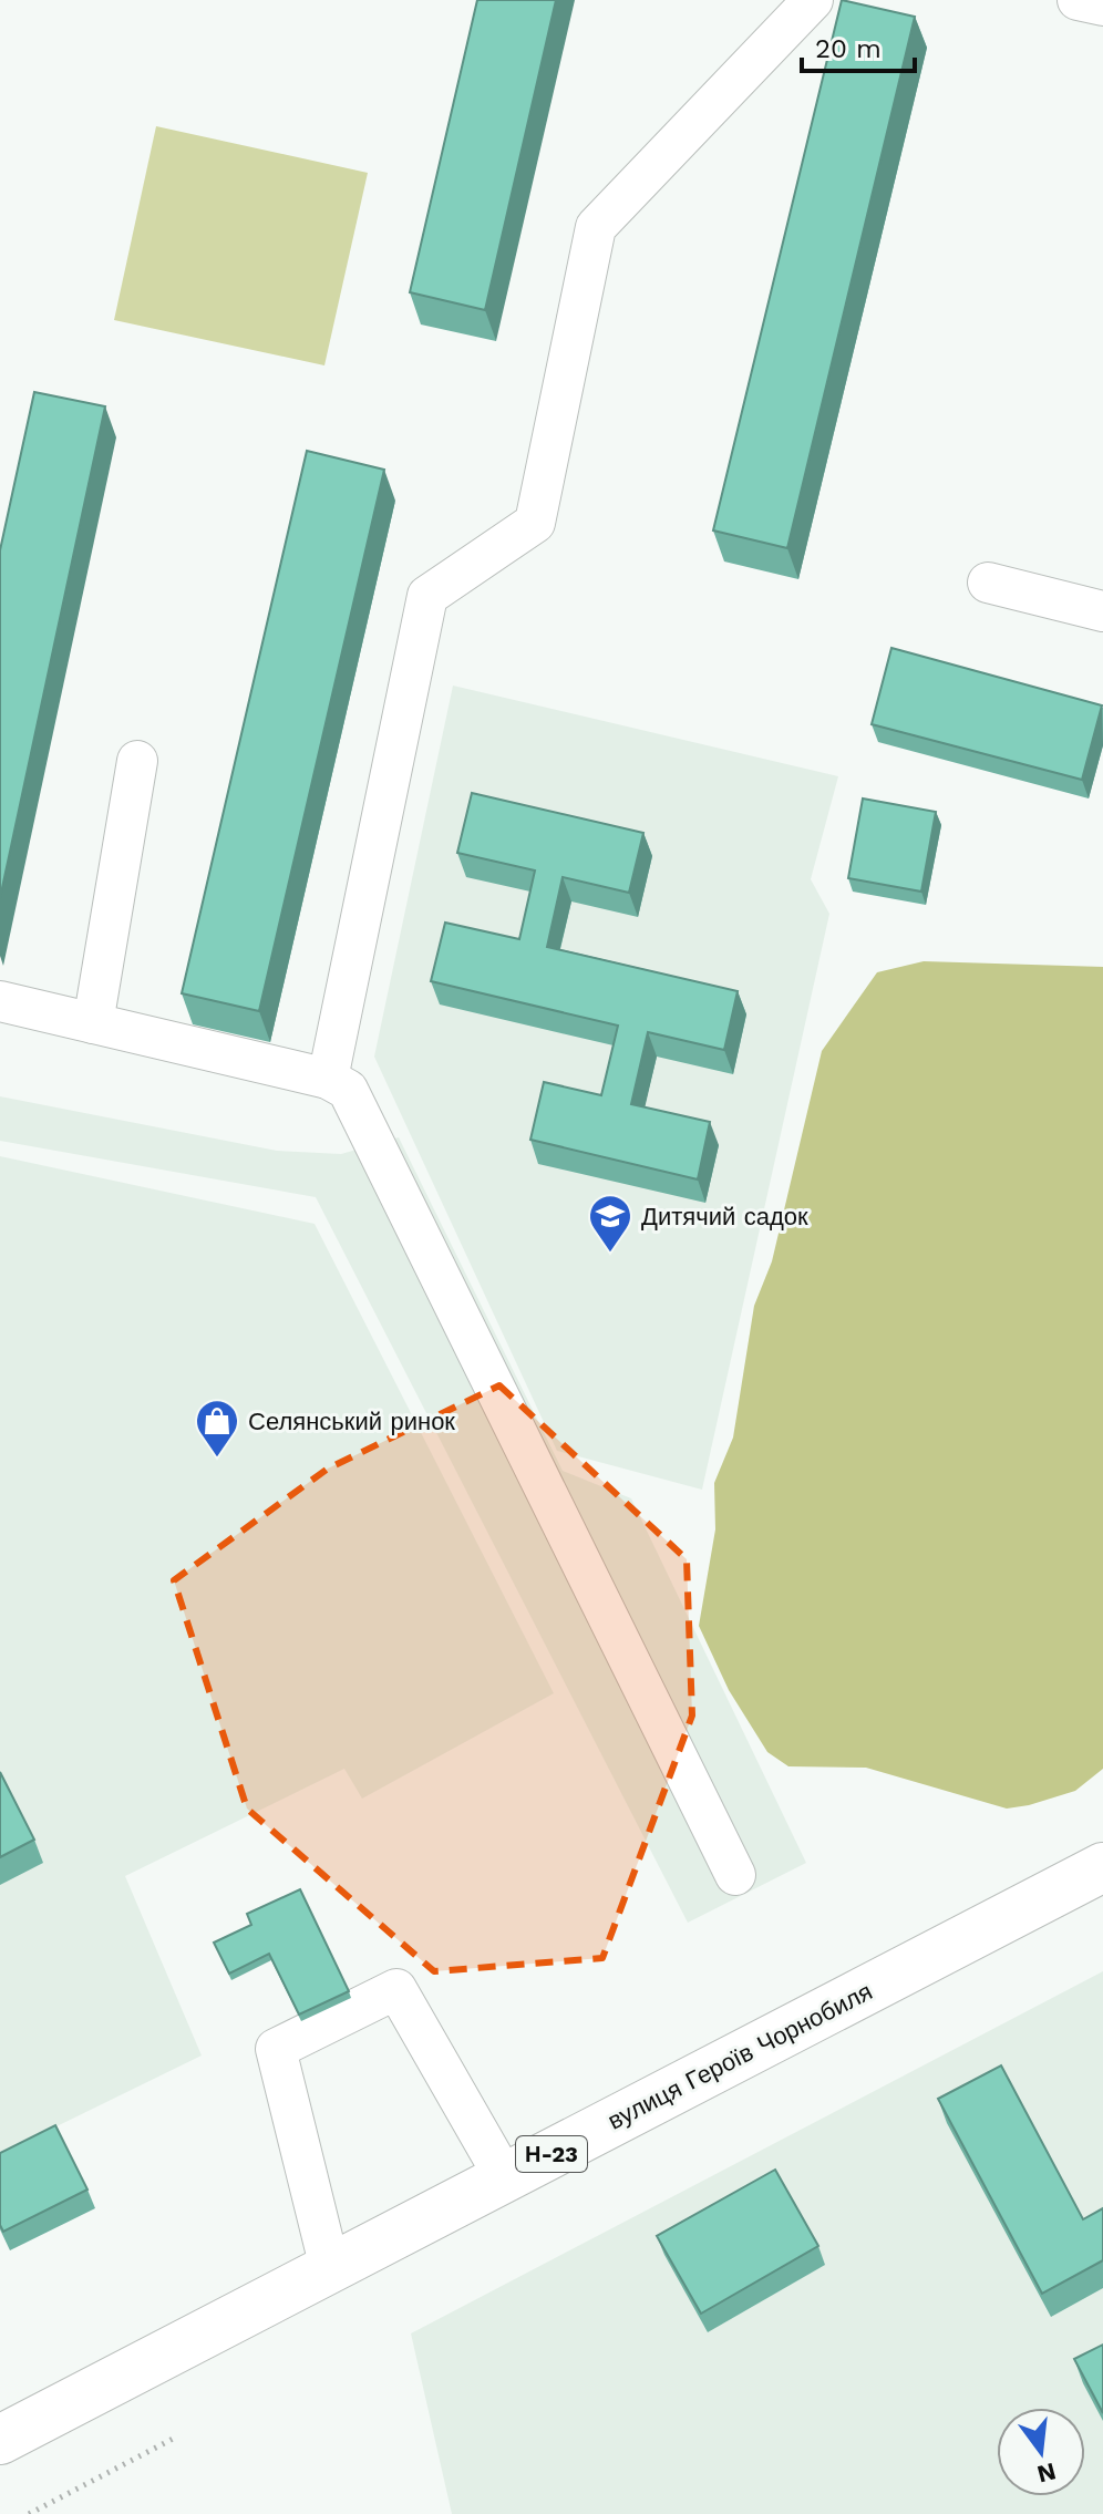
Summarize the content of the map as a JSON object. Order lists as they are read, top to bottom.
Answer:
{
  "streets": {
    "main road": ["вулиця Героїв Чорнобиля", "Н-23"]
  },
  "places": {
    "school or university": ["Дитячий садок"],
    "shop": ["Селянський ринок"]
  },
  "scale_bar": "20 m",
  "north": "bottom"
}
